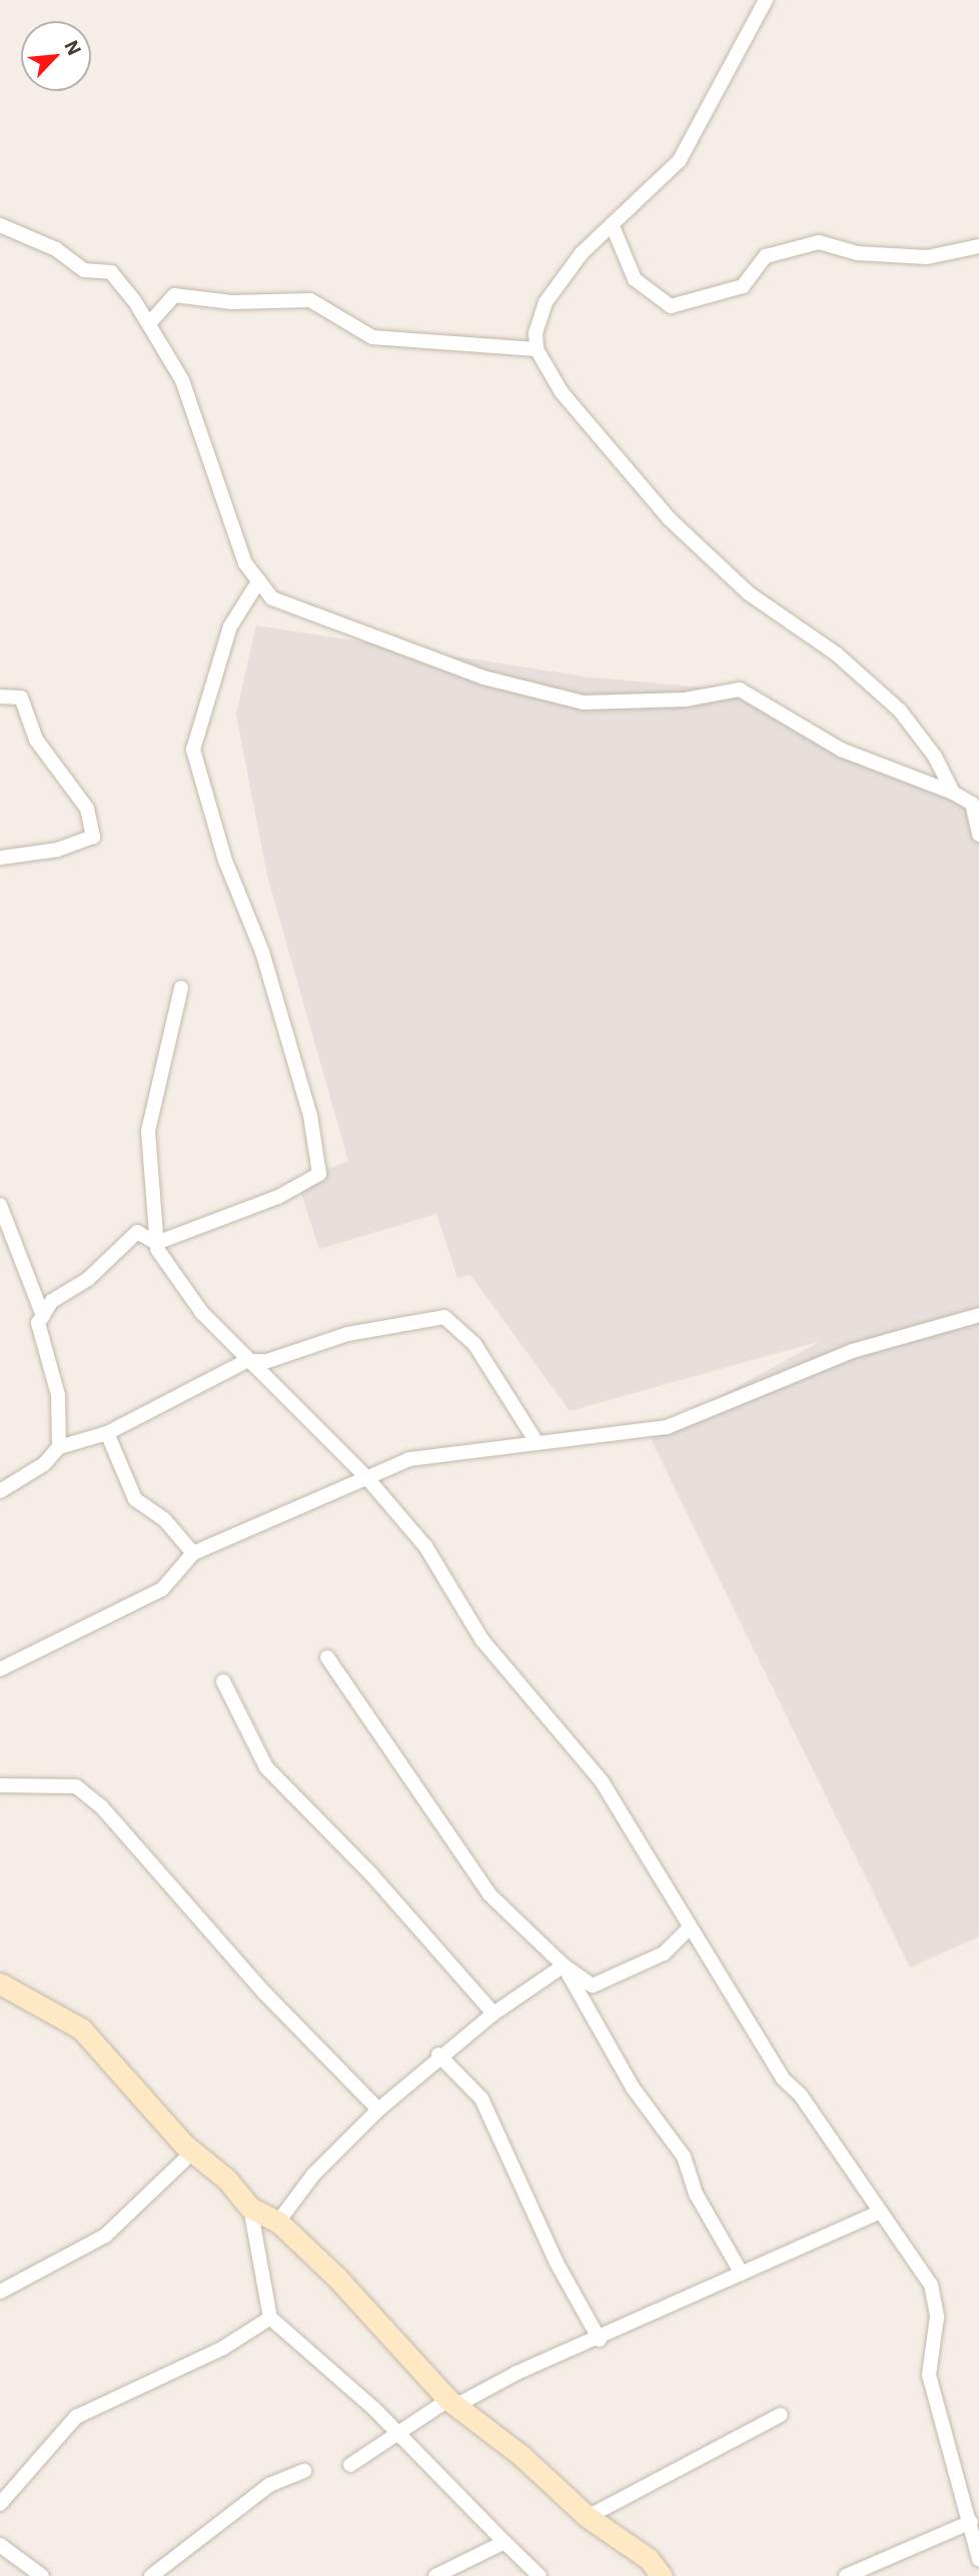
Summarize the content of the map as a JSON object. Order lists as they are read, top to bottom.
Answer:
{
  "north": "top right"
}
